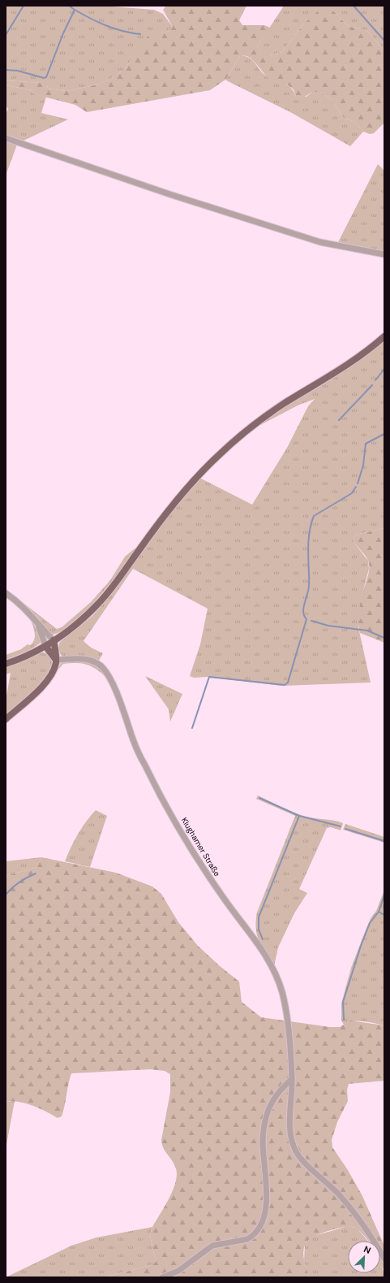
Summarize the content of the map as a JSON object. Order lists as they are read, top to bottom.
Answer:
{
  "streets": {
    "street": ["Klughamer Straße"]
  },
  "north": "top right"
}
